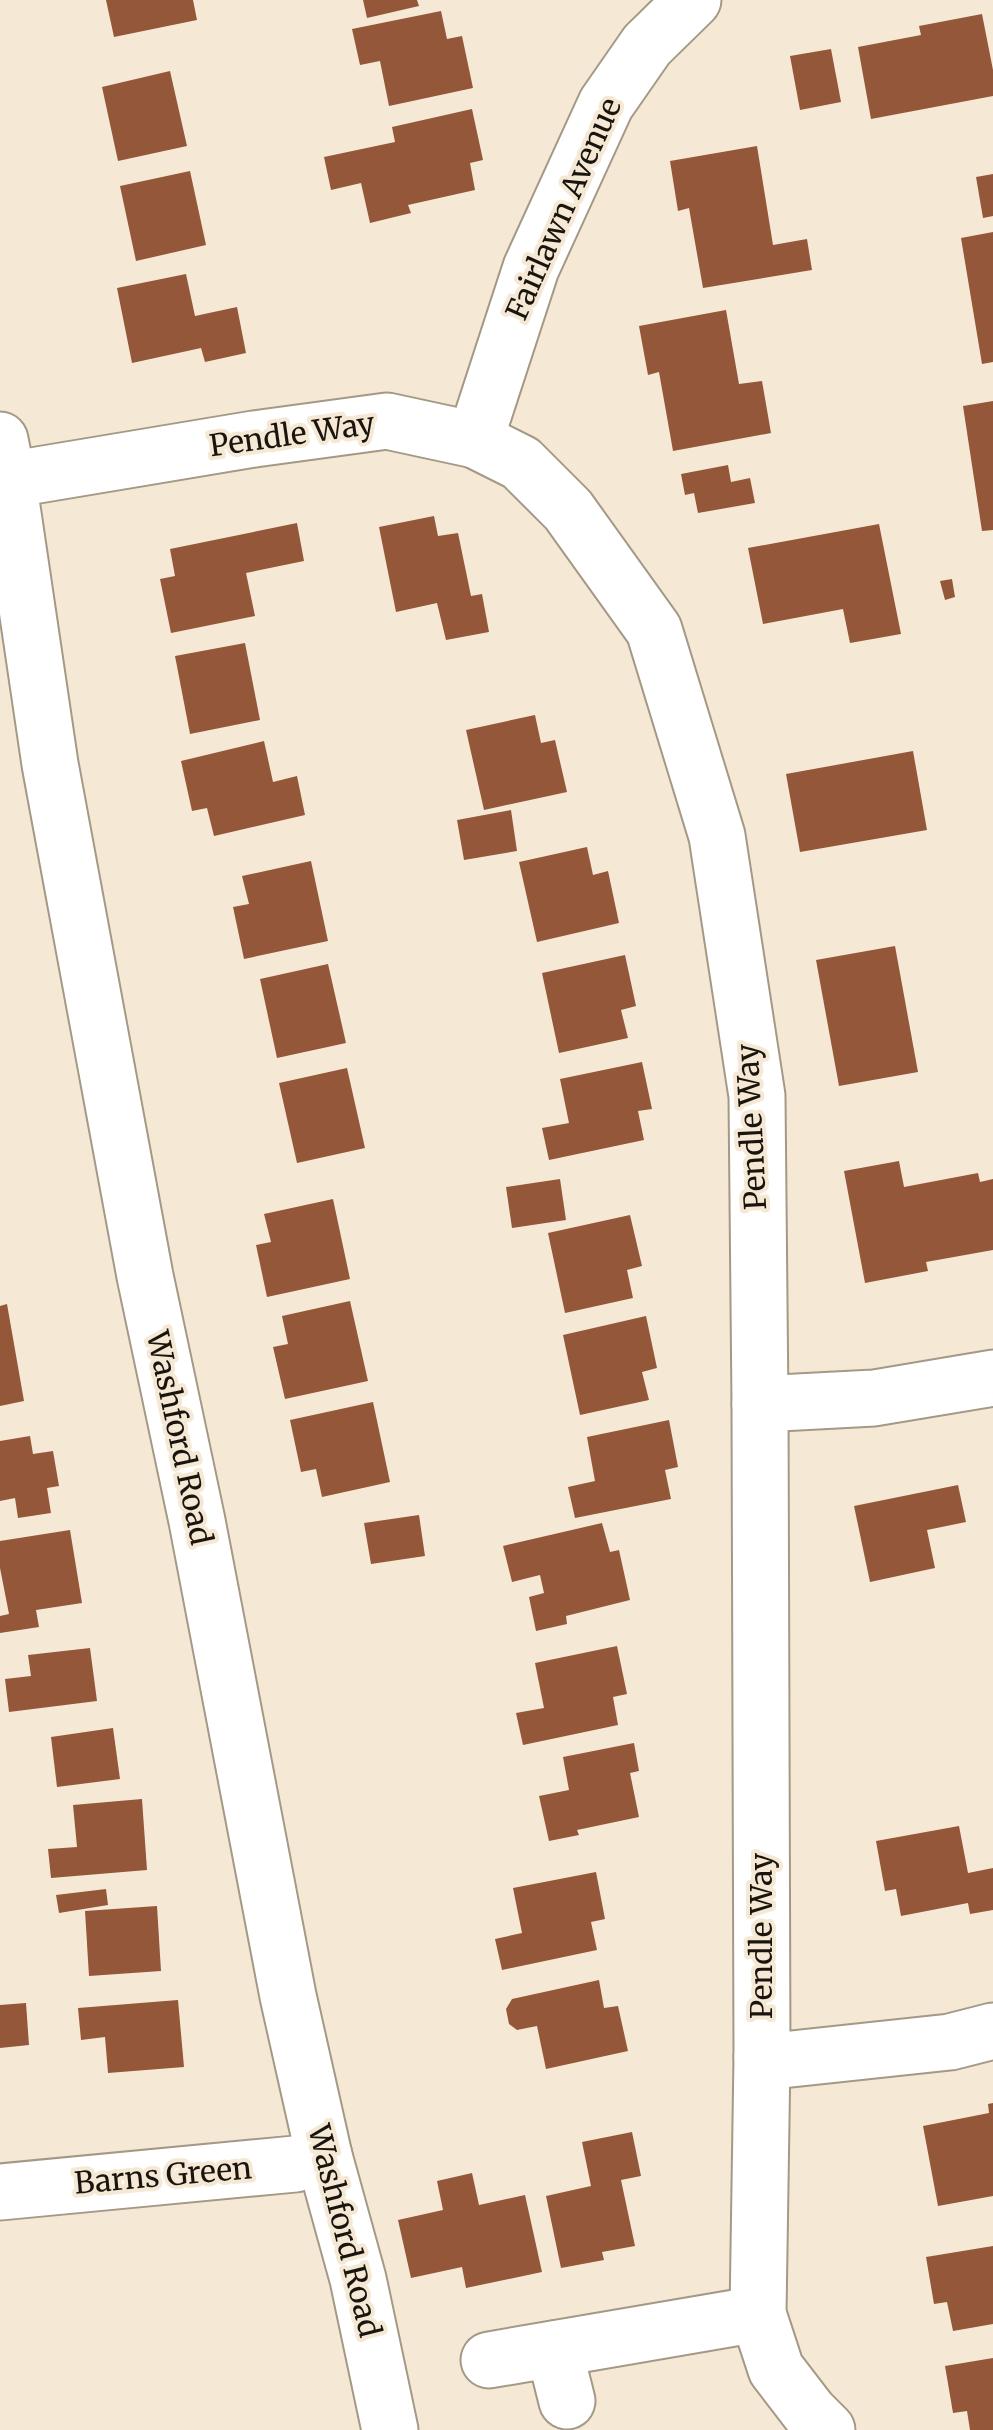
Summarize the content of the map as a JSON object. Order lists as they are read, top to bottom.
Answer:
{
  "streets": {
    "street": [
      "Fairlawn Avenue",
      "Pendle Way",
      "Washford Road",
      "Barns Green"
    ]
  },
  "crossings": [
    ["Fairlawn Avenue", "Pendle Way"],
    ["Pendle Way", "Washford Road"],
    ["Washford Road", "Barns Green"]
  ]
}
